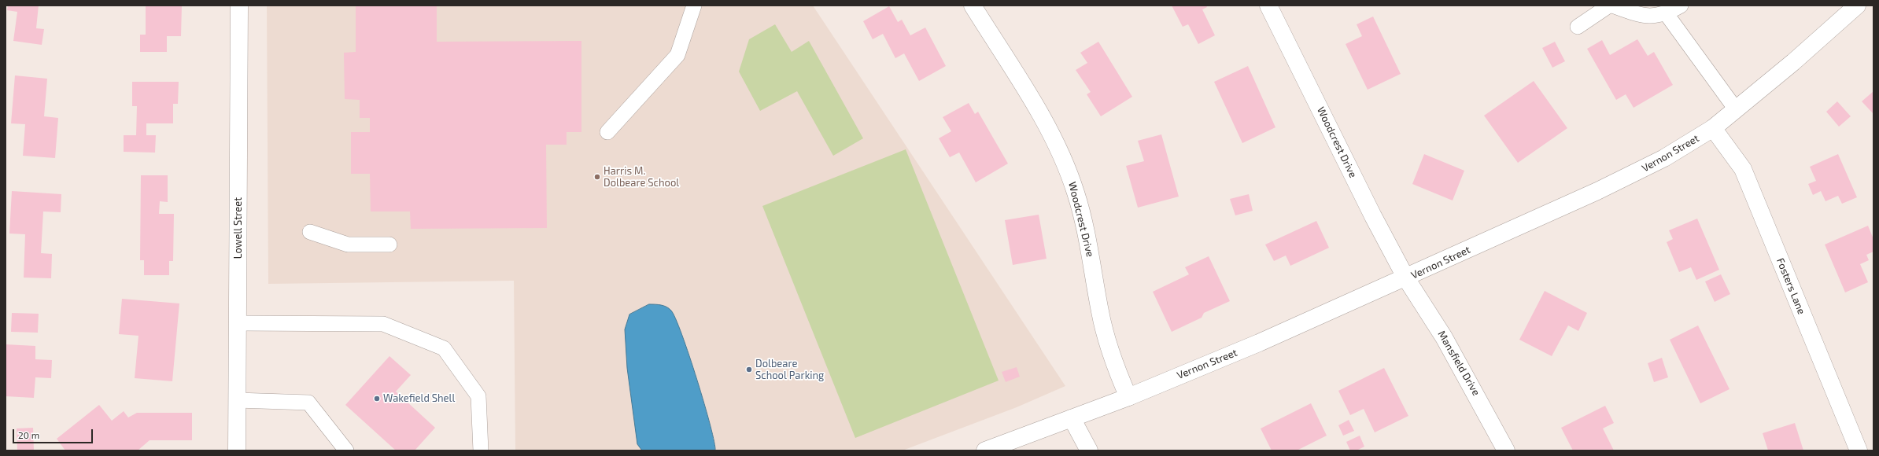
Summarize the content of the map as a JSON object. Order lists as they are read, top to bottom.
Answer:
{
  "streets": {
    "main road": [
      "Woodcrest Drive",
      "Vernon Street",
      "Lowell Street",
      "Fosters Lane",
      "Mansfield Drive"
    ]
  },
  "crossings": [
    ["Woodcrest Drive", "Vernon Street"],
    ["Woodcrest Drive", "Mansfield Drive"],
    ["Vernon Street", "Fosters Lane"],
    ["Vernon Street", "Mansfield Drive"]
  ],
  "places": ["Harris M. Dolbeare School", "Dolbeare School Parking", "Wakefield Shell"],
  "scale_bar": "20 m"
}
